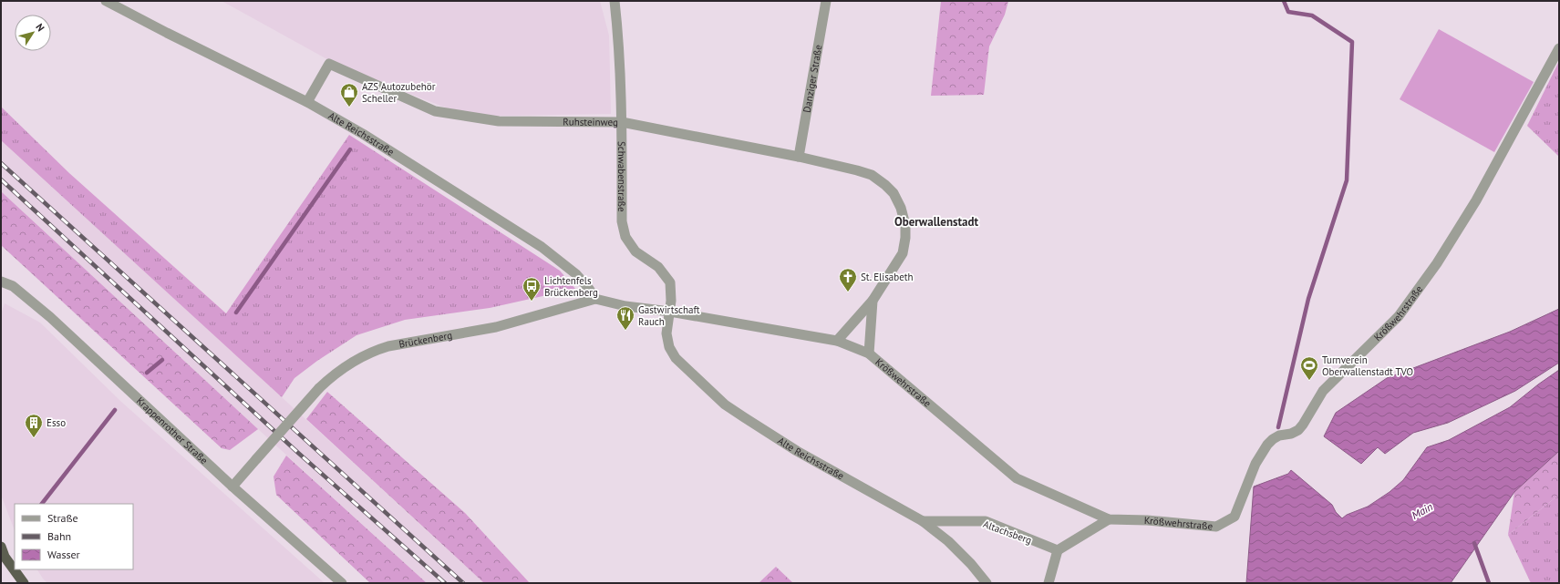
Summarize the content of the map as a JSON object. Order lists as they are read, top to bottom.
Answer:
{
  "streets": {
    "street": [
      "Danziger Straße",
      "Ruhsteinweg",
      "Alte Reichsstraße",
      "Schwabenstraße",
      "Krößwehrstraße",
      "Brückenberg",
      "Krappenrother Straße",
      "Altachsberg"
    ]
  },
  "crossings": [
    ["Danziger Straße", "Ruhsteinweg"],
    ["Ruhsteinweg", "Alte Reichsstraße"],
    ["Ruhsteinweg", "Schwabenstraße"],
    ["Alte Reichsstraße", "Schwabenstraße"],
    ["Alte Reichsstraße", "Krößwehrstraße"],
    ["Alte Reichsstraße", "Brückenberg"],
    ["Alte Reichsstraße", "Altachsberg"],
    ["Schwabenstraße", "Krößwehrstraße"],
    ["Schwabenstraße", "Brückenberg"],
    ["Krößwehrstraße", "Brückenberg"],
    ["Brückenberg", "Krappenrother Straße"]
  ],
  "districts": ["Oberwallenstadt"],
  "water": ["Main"],
  "places": {
    "shop": ["AZS Autozubehör Scheller"],
    "church": ["St. Elisabeth"],
    "bus stop": ["Lichtenfels Brückenberg"],
    "restaurant": ["Gastwirtschaft Rauch"],
    "sports": ["Turnverein Oberwallenstadt TVO"],
    "building": ["Esso"]
  },
  "legend": ["Straße", "Bahn", "Wasser"],
  "north": "top right"
}
